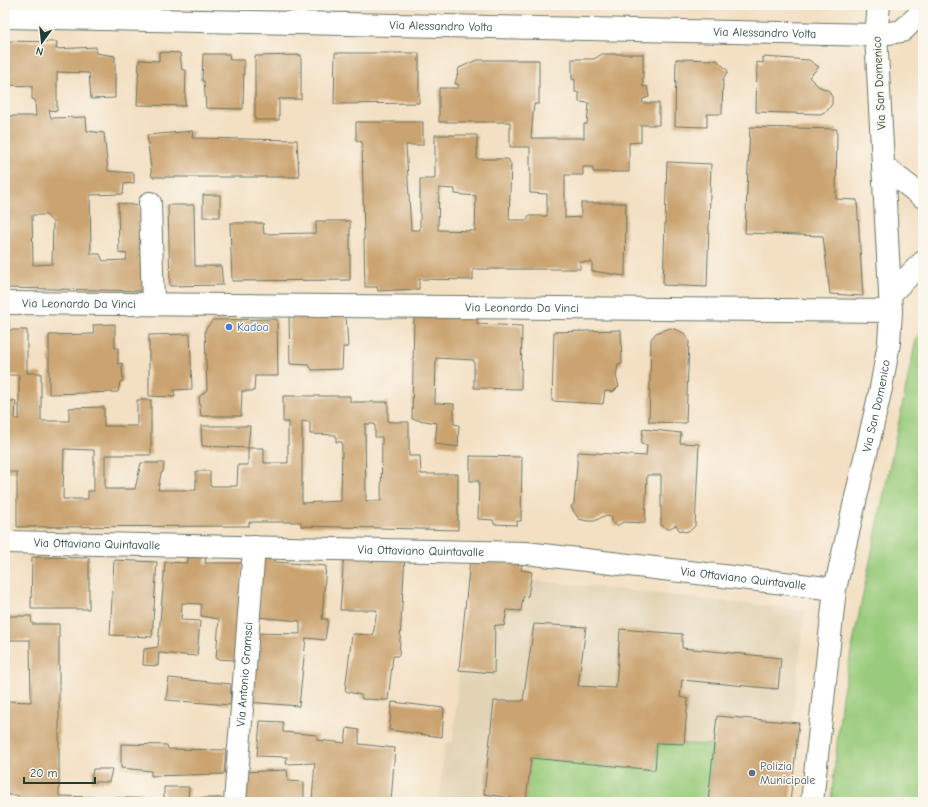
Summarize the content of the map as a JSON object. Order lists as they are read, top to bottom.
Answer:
{
  "streets": {
    "street": [
      "Via Alessandro Volta",
      "Via San Domenico",
      "Via Leonardo Da Vinci",
      "Via Ottaviano Quintavalle",
      "Via Antonio Gramsci"
    ]
  },
  "crossings": [
    ["Via Alessandro Volta", "Via San Domenico"],
    ["Via San Domenico", "Via Leonardo Da Vinci"],
    ["Via San Domenico", "Via Ottaviano Quintavalle"],
    ["Via Ottaviano Quintavalle", "Via Antonio Gramsci"]
  ],
  "places": ["Kadoa", "Polizia Municipale"],
  "scale_bar": "20 m",
  "north": "bottom"
}
